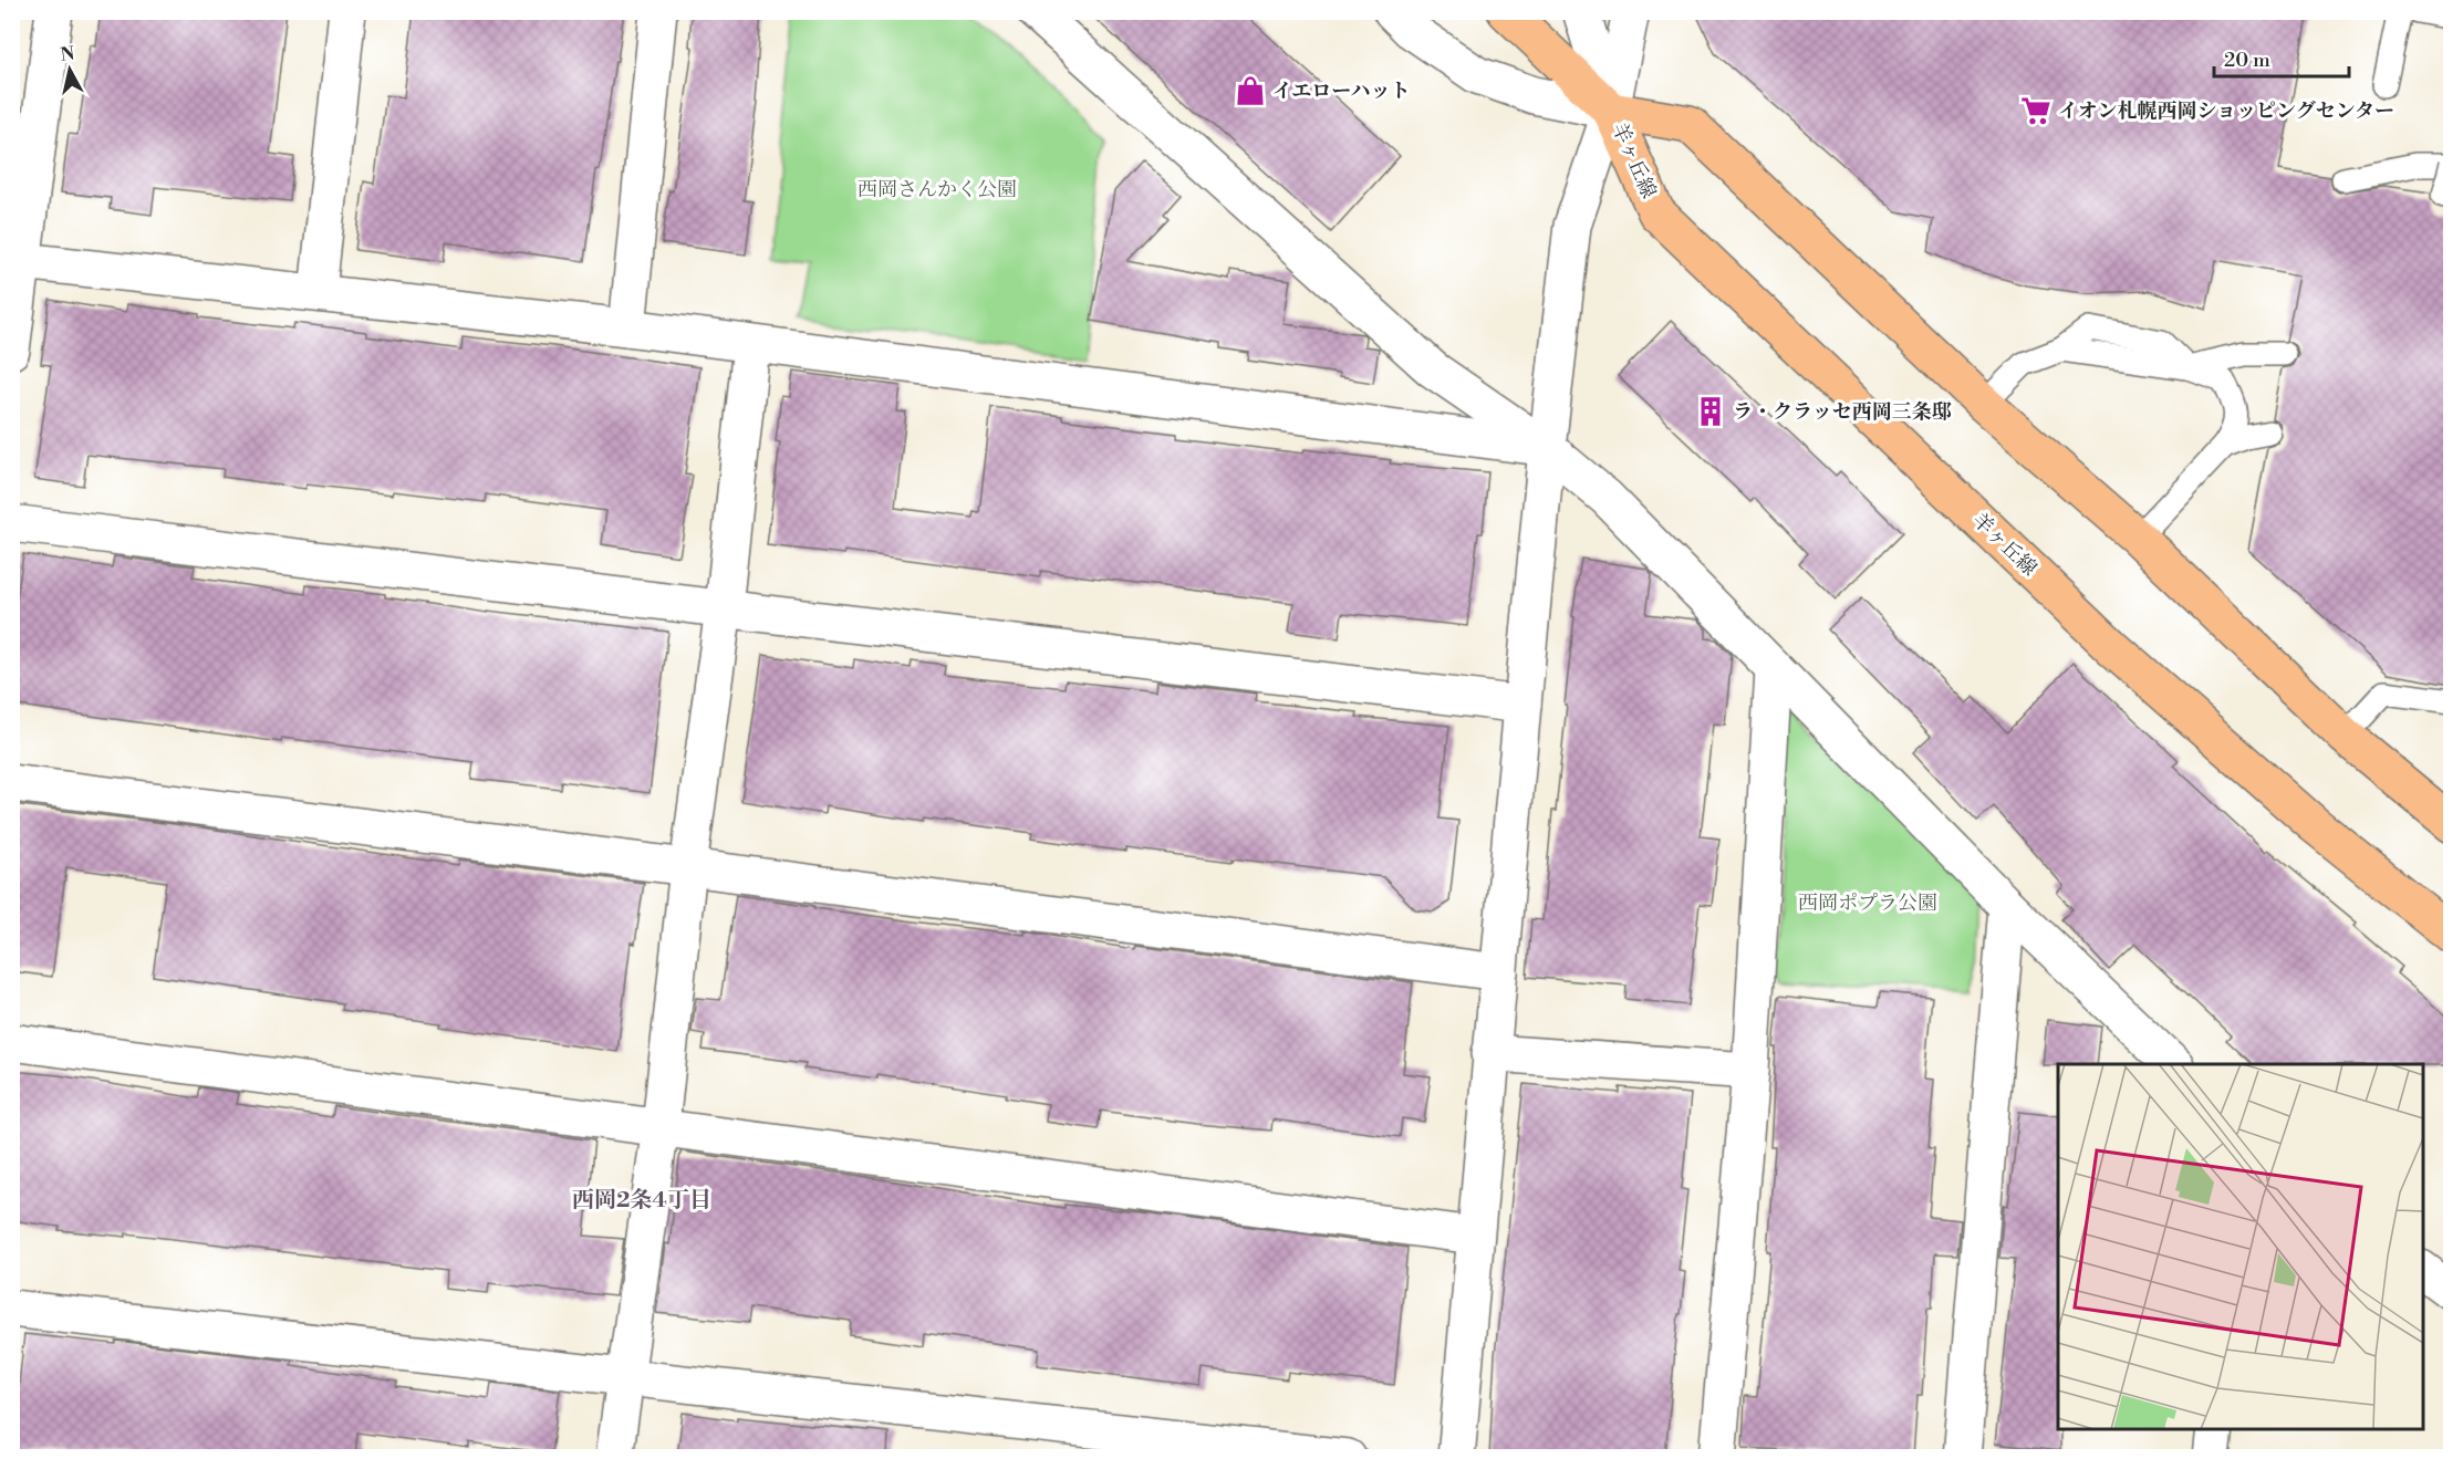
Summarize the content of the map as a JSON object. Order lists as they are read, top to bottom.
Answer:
{
  "streets": {
    "main road": ["羊ヶ丘線"]
  },
  "districts": ["西岡2条4丁目"],
  "parks": ["西岡さんかく公園", "西岡ポプラ公園"],
  "places": {
    "shop": ["イエローハット"],
    "supermarket": ["イオン札幌西岡ショッピングセンター"],
    "building": ["ラ・クラッセ西岡三条邸"]
  },
  "scale_bar": "20 m",
  "north": "top"
}
